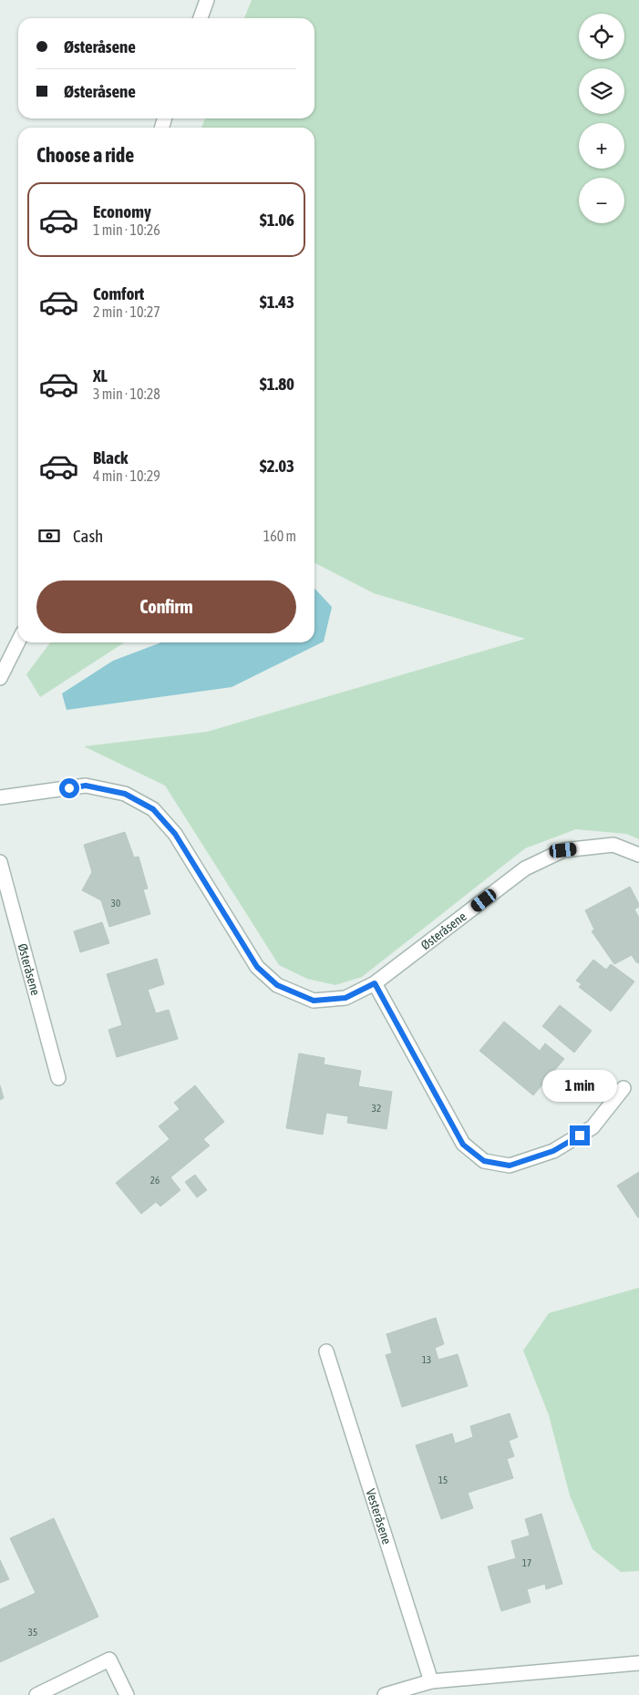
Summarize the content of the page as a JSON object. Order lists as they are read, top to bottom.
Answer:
{
  "streets": {
    "street": ["Østeråsene", "Vesteråsene"]
  },
  "house_numbers": [
    "30",
    "32",
    "26",
    "13",
    "15",
    "17",
    "35"
  ],
  "page": {
    "map_buttons": ["+", "−"],
    "banner": ["Østeråsene", "Østeråsene"],
    "heading": "Choose a ride",
    "list": [
      {
        "name": "Economy",
        "note": "1 min · 10:26",
        "value": "$1.06"
      },
      {
        "name": "Comfort",
        "note": "2 min · 10:27",
        "value": "$1.43"
      },
      {
        "name": "XL",
        "note": "3 min · 10:28",
        "value": "$1.80"
      },
      {
        "name": "Black",
        "note": "4 min · 10:29",
        "value": "$2.03"
      }
    ],
    "pay": ["Cash", "160 m"],
    "buttons": "Confirm",
    "bubble": "1 min"
  }
}
